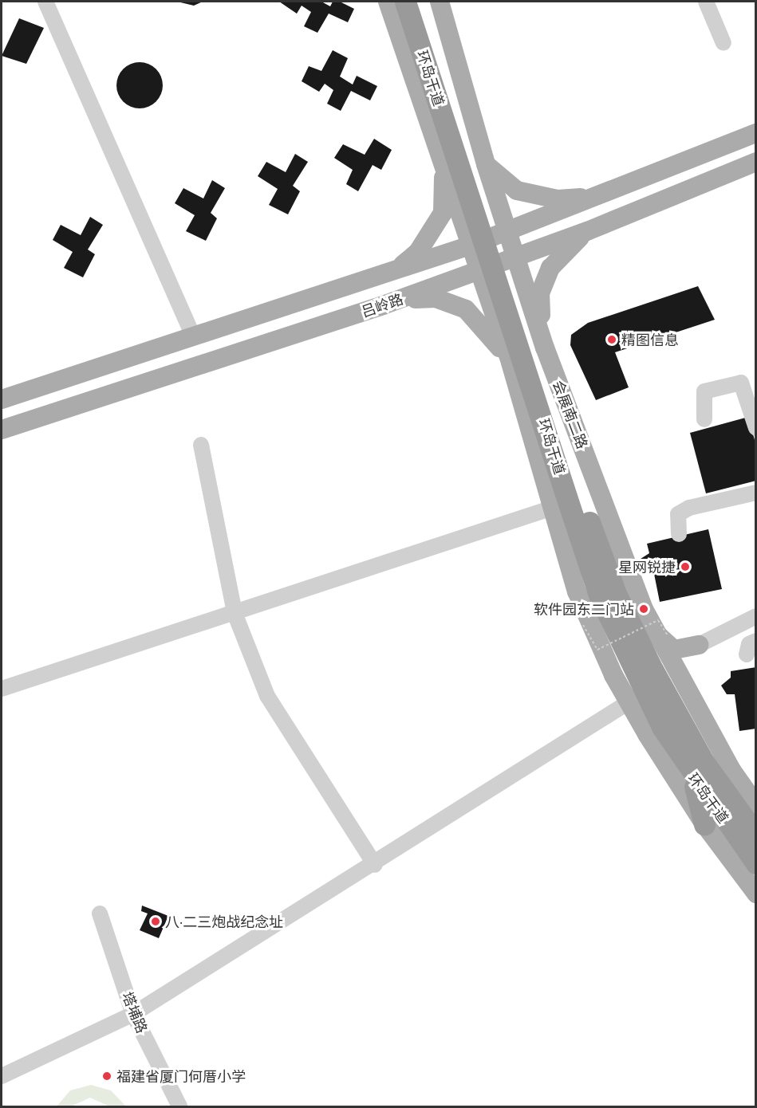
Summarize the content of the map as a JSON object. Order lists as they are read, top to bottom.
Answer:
{
  "streets": {
    "highway": ["环岛干道"],
    "main road": ["吕岭路", "会展南二路"],
    "street": ["塔埔路"]
  },
  "crossings": [
    ["吕岭路", "会展南二路"]
  ],
  "places": [
    "精图信息",
    "星网锐捷",
    "软件园东二门站",
    "八·二三炮战纪念址",
    "福建省厦门何厝小学"
  ]
}
